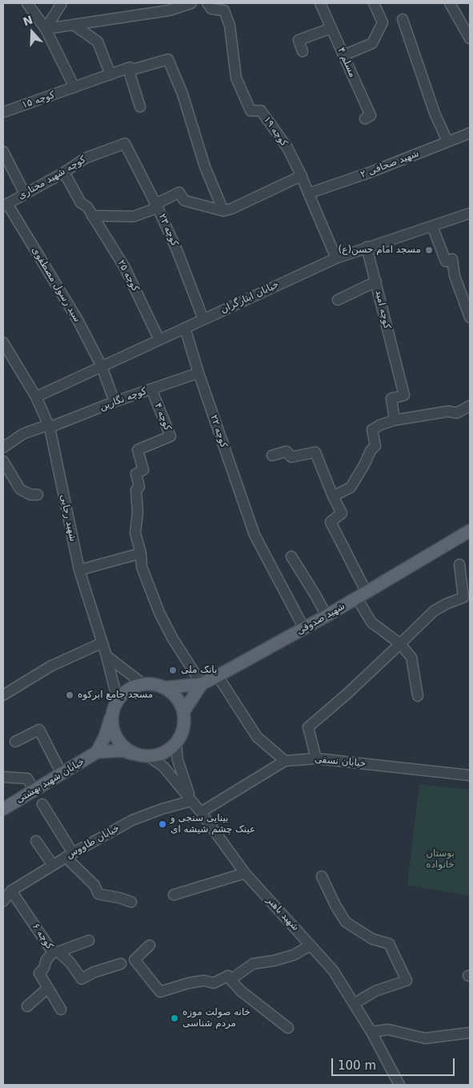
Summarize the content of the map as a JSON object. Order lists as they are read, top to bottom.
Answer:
{
  "streets": {
    "main road": ["شهید صدوقی", "خیابان شهید بهشتی"],
    "street": [
      "مسلم ۴",
      "کوچه ۱۵",
      "کوچه ۱۹",
      "شهید صحافی ۲",
      "کوچه شهید مختاری",
      "کوچه ۲۳",
      "کوچه ۲۵",
      "سید رسول مصطفوی",
      "خیابان ایثارگران",
      "کوچه امید",
      "کوچه نگارین",
      "کوچه ۴",
      "کوچه ۲۲",
      "شهید رجایی",
      "خیابان نسفی",
      "خیابان طاووس",
      "شهید باهنر",
      "کوچه ۶"
    ]
  },
  "crossings": [
    ["کوچه ۱۹", "شهید صحافی ۲"],
    ["کوچه ۱۹", "خیابان ایثارگران"],
    ["کوچه شهید مختاری", "کوچه ۲۳"],
    ["کوچه شهید مختاری", "کوچه ۲۵"],
    ["کوچه شهید مختاری", "سید رسول مصطفوی"],
    ["کوچه ۲۳", "خیابان ایثارگران"],
    ["کوچه ۲۵", "خیابان ایثارگران"],
    ["سید رسول مصطفوی", "خیابان ایثارگران"],
    ["سید رسول مصطفوی", "کوچه نگارین"],
    ["خیابان ایثارگران", "کوچه امید"],
    ["خیابان ایثارگران", "کوچه ۲۲"],
    ["خیابان ایثارگران", "شهید رجایی"],
    ["کوچه نگارین", "کوچه ۴"],
    ["کوچه نگارین", "کوچه ۲۲"],
    ["کوچه نگارین", "شهید رجایی"],
    ["کوچه ۲۲", "شهید صدوقی"],
    ["شهید رجایی", "شهید صدوقی"],
    ["شهید رجایی", "شهید باهنر"],
    ["شهید صدوقی", "شهید باهنر"],
    ["خیابان نسفی", "شهید باهنر"],
    ["خیابان طاووس", "شهید باهنر"],
    ["خیابان طاووس", "کوچه ۶"]
  ],
  "parks": ["بوستان خانواده"],
  "places": [
    "مسجد امام حسن(ع)",
    "بانک ملی",
    "مسجد جامع ابرکوه",
    "بینایی سنجی و عینک چشم شیشه ای",
    "خانه صولت موزه مردم شناسی"
  ],
  "scale_bar": "100 m",
  "north": "top"
}
